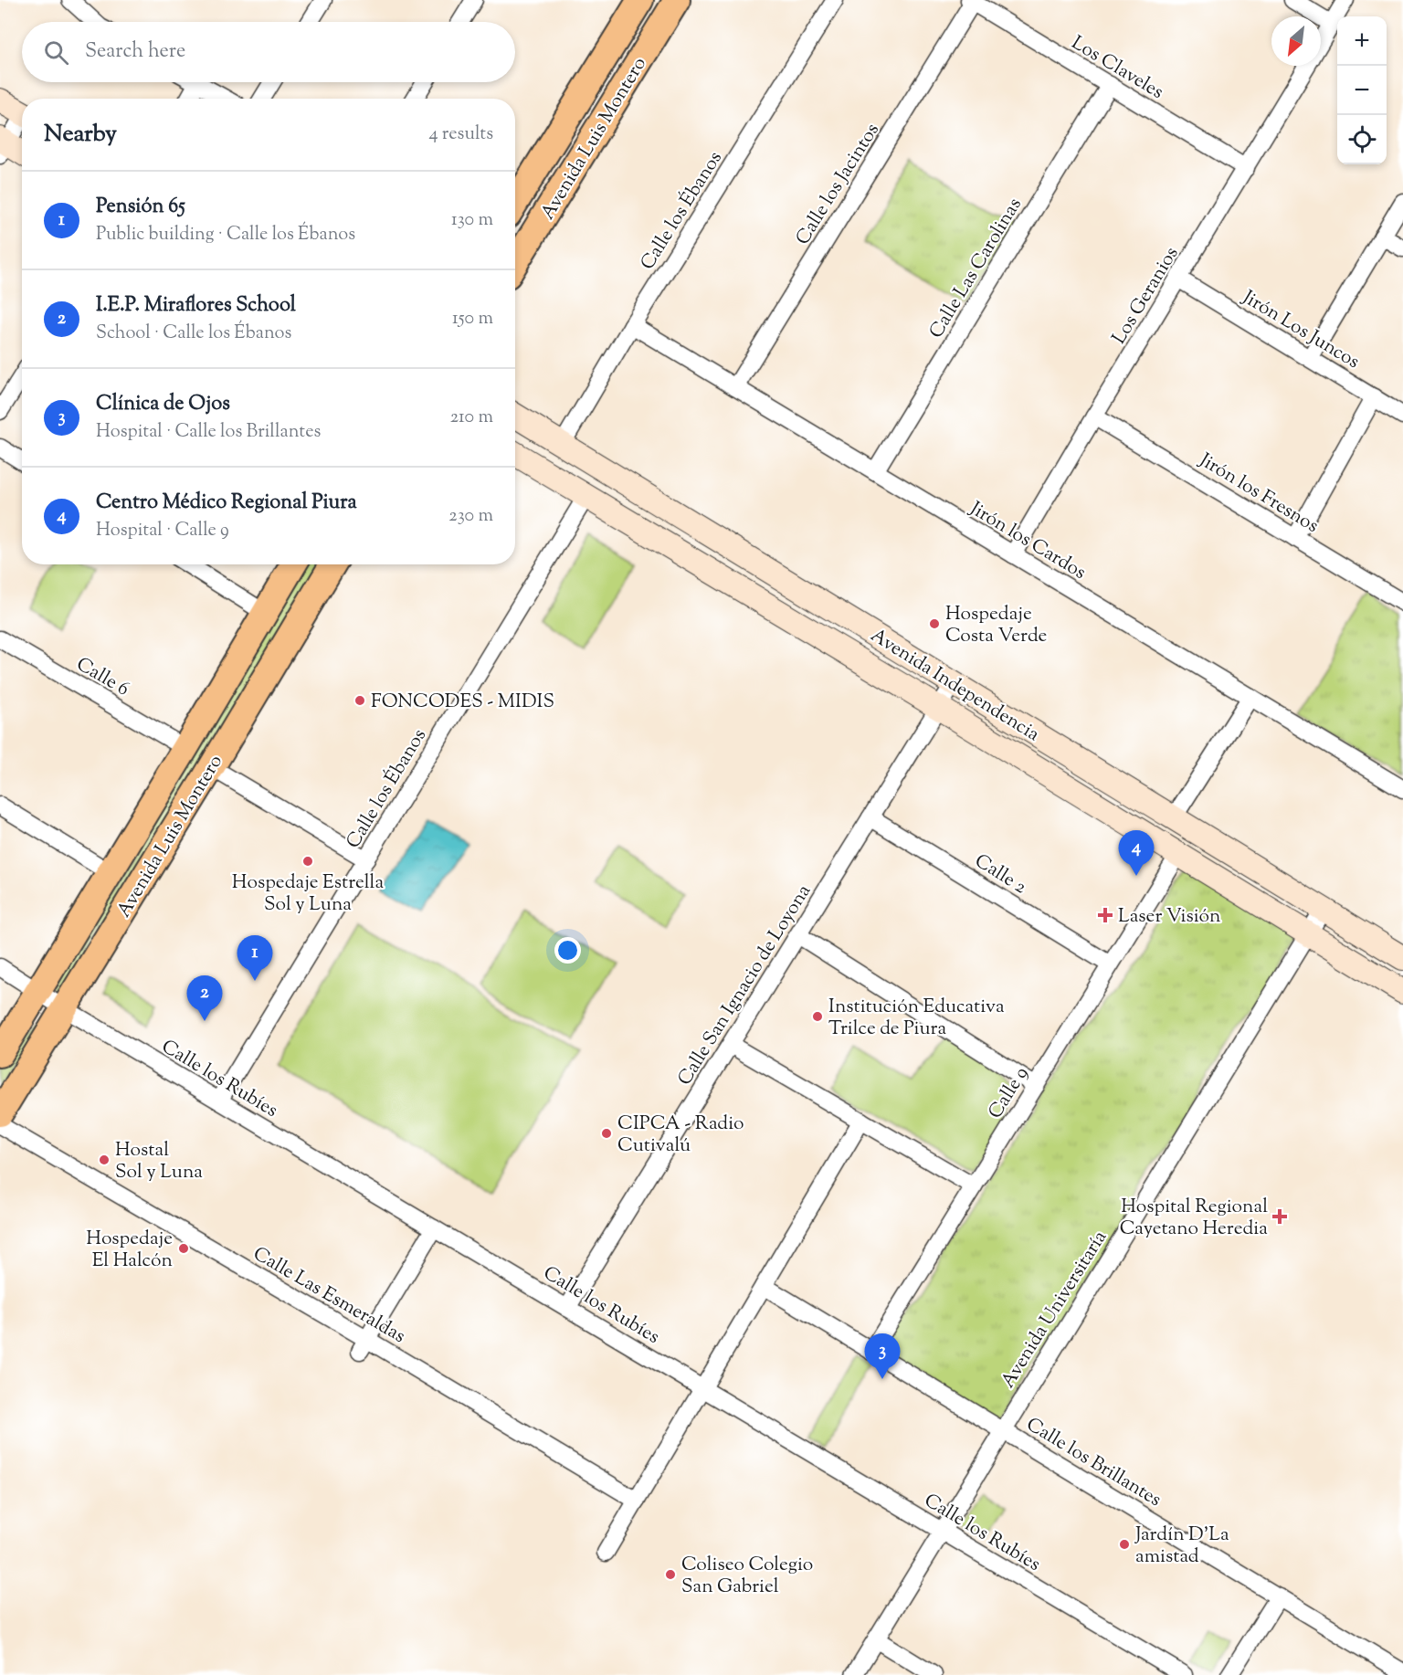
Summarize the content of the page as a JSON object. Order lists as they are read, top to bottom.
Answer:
{
  "streets": {
    "main road": ["Avenida Luis Montero", "Avenida Independencia"],
    "street": [
      "Los Claveles",
      "Calle los Jacintos",
      "Calle los Ébanos",
      "Calle Las Carolinas",
      "Los Geranios",
      "Jirón Los Juncos",
      "Jirón los Fresnos",
      "Jirón los Cardos",
      "Calle 6",
      "Calle 2",
      "Calle San Ignacio de Loyona",
      "Calle los Rubíes",
      "Calle 9",
      "Calle Las Esmeraldas",
      "Avenida Universitaría",
      "Calle los Brillantes"
    ]
  },
  "crossings": [
    ["Los Claveles", "Calle los Jacintos"],
    ["Los Claveles", "Calle Las Carolinas"],
    ["Los Claveles", "Los Geranios"],
    ["Avenida Luis Montero", "Calle 6"],
    ["Avenida Luis Montero", "Calle los Rubíes"],
    ["Calle los Jacintos", "Jirón los Cardos"],
    ["Calle los Ébanos", "Jirón los Cardos"],
    ["Calle los Ébanos", "Avenida Independencia"],
    ["Calle los Ébanos", "Calle los Rubíes"],
    ["Calle Las Carolinas", "Jirón los Cardos"],
    ["Los Geranios", "Jirón Los Juncos"],
    ["Los Geranios", "Jirón los Fresnos"],
    ["Los Geranios", "Jirón los Cardos"],
    ["Avenida Independencia", "Calle San Ignacio de Loyona"],
    ["Avenida Independencia", "Calle 9"],
    ["Avenida Independencia", "Avenida Universitaría"],
    ["Calle 2", "Calle San Ignacio de Loyona"],
    ["Calle 2", "Calle 9"],
    ["Calle San Ignacio de Loyona", "Calle los Rubíes"],
    ["Calle los Rubíes", "Avenida Universitaría"],
    ["Calle 9", "Calle los Brillantes"],
    ["Avenida Universitaría", "Calle los Brillantes"]
  ],
  "places": {
    "other": [
      "Hospedaje Costa Verde",
      "FONCODES - MIDIS",
      "Hospedaje Estrella Sol y Luna",
      "Institución Educativa Trilce de Piura",
      "CIPCA - Radio Cutivalú",
      "Hostal Sol y Luna",
      "Hospedaje El Halcón",
      "Jardín D'La amistad",
      "Coliseo Colegio San Gabriel"
    ],
    "health": ["Laser Visión", "Hospital Regional Cayetano Heredia"]
  },
  "north": "bottom left",
  "page": {
    "map_buttons": ["+", "−"],
    "search": "Search here",
    "heading": ["Nearby", "4 results"],
    "list": [
      {
        "mark": "1",
        "name": "Pensión 65",
        "note": "Public building · Calle los Ébanos",
        "value": "130 m"
      },
      {
        "mark": "2",
        "name": "I.E.P. Miraflores School",
        "note": "School · Calle los Ébanos",
        "value": "150 m"
      },
      {
        "mark": "3",
        "name": "Clínica de Ojos",
        "note": "Hospital · Calle los Brillantes",
        "value": "210 m"
      },
      {
        "mark": "4",
        "name": "Centro Médico Regional Piura",
        "note": "Hospital · Calle 9",
        "value": "230 m"
      }
    ],
    "pins": [
      "4",
      "1",
      "2",
      "3"
    ]
  }
}
